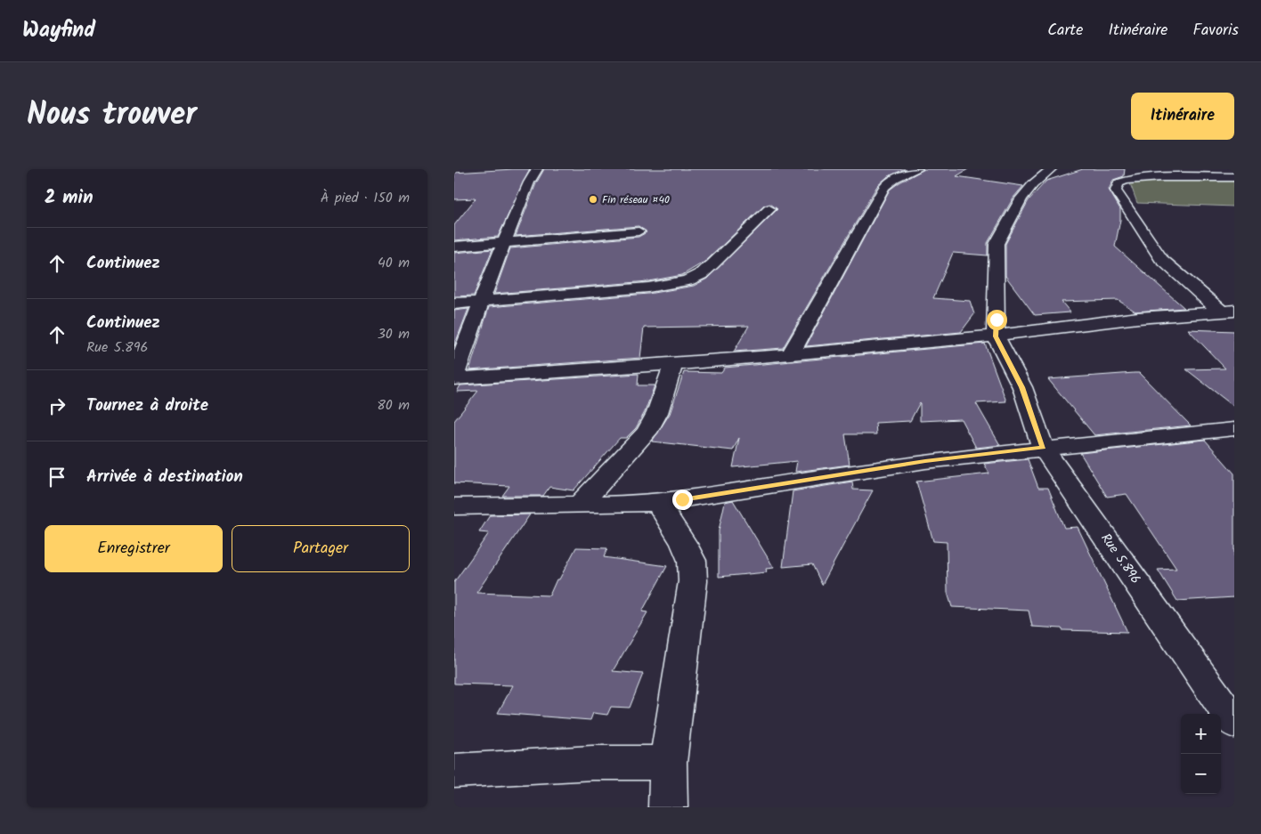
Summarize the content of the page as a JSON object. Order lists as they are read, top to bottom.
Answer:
{
  "streets": {
    "street": ["Rue 5.896"]
  },
  "places": ["Fin réseau ¤40"],
  "page": {
    "header": "Wayfind",
    "nav": ["Carte", "Itinéraire", "Favoris"],
    "title": "Nous trouver",
    "buttons": [
      "Itinéraire",
      ["Enregistrer", "Partager"]
    ],
    "heading": ["2 min", "À pied · 150 m"],
    "list": [
      ["Continuez", "40 m"],
      ["Continuez", "Rue 5.896", "30 m"],
      ["Tournez à droite", "80 m"],
      "Arrivée à destination"
    ],
    "map_buttons": ["+", "−"]
  }
}
